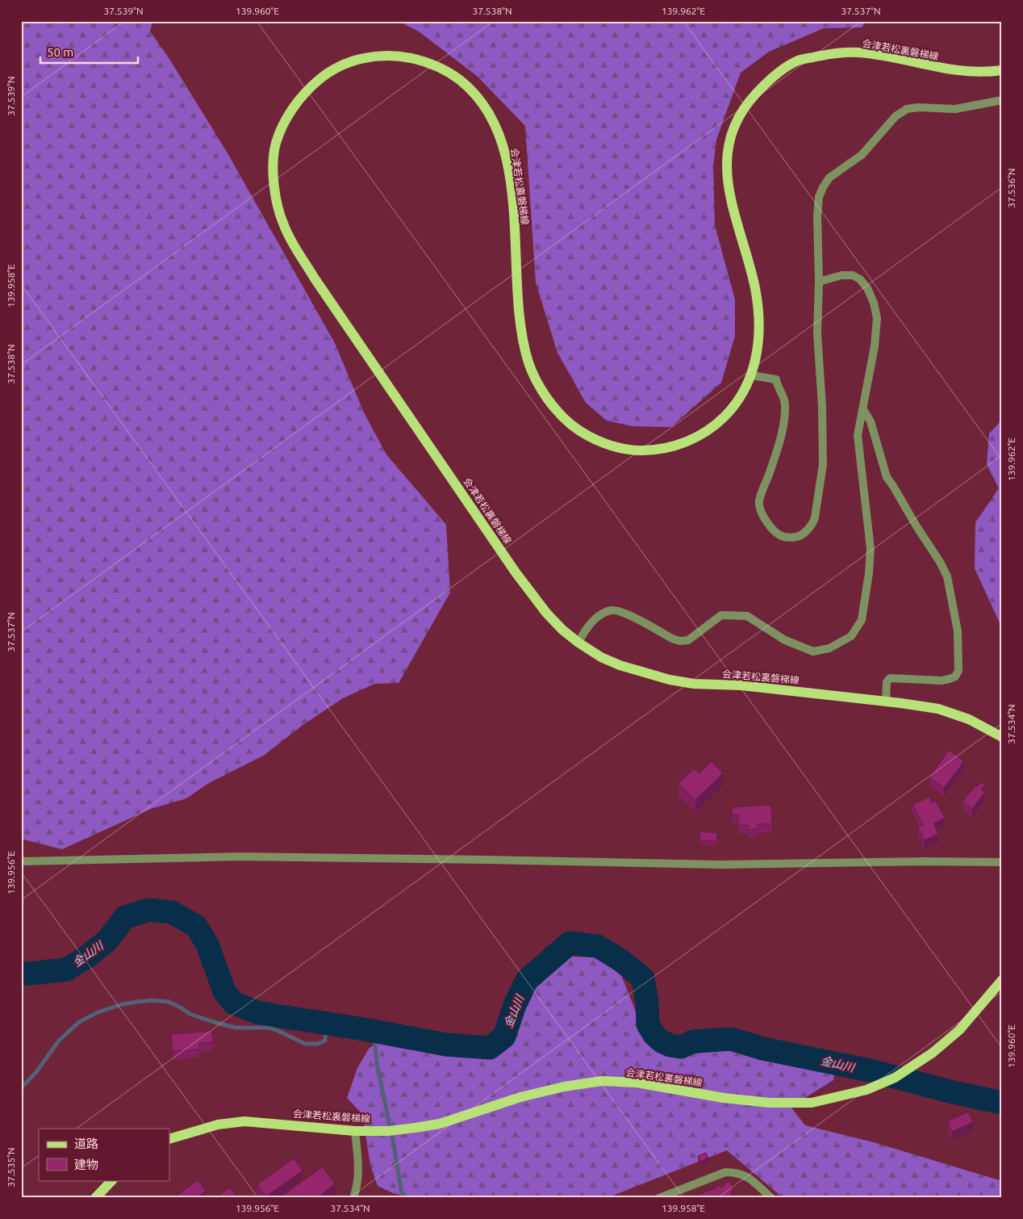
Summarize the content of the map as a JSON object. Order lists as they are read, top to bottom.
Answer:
{
  "streets": {
    "main road": ["会津若松裏磐梯線"]
  },
  "water": ["金山川"],
  "legend": ["道路", "建物"],
  "scale_bar": "50 m",
  "coordinates": [
    "37.539°N",
    "139.960°E",
    "37.538°N",
    "139.962°E",
    "37.537°N",
    "37.536°N",
    "139.958°E",
    "37.534°N",
    "139.956°E",
    "37.535°N"
  ]
}
